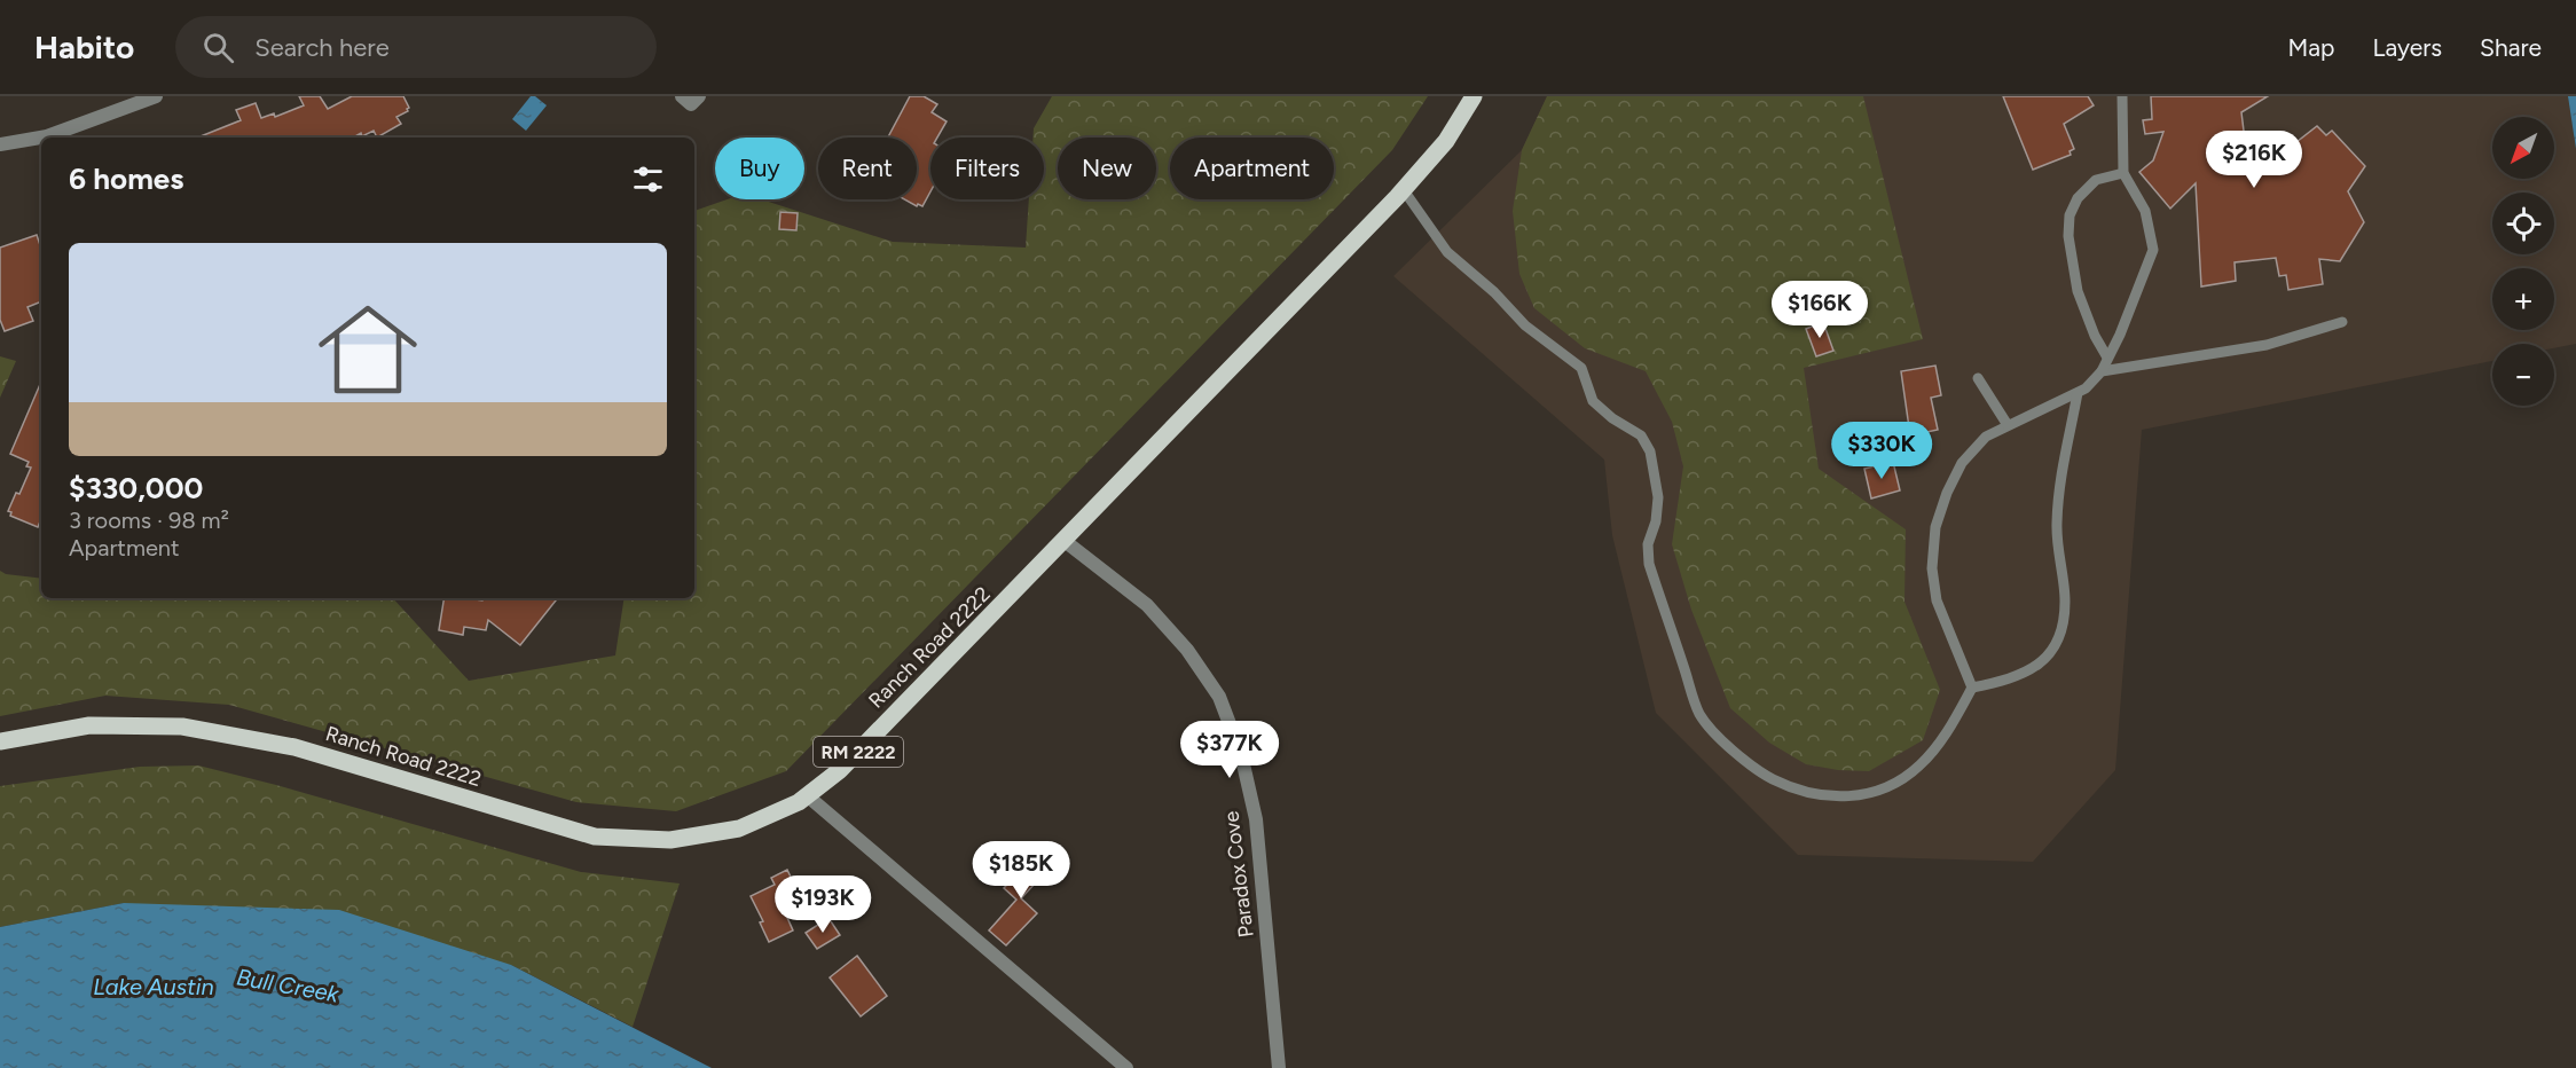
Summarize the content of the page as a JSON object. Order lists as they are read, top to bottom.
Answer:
{
  "streets": {
    "main road": ["Ranch Road 2222", "RM 2222"],
    "street": ["Paradox Cove"]
  },
  "crossings": [
    ["Ranch Road 2222", "Paradox Cove"]
  ],
  "water": ["Bull Creek", "Lake Austin"],
  "north": "bottom left",
  "page": {
    "header": "Habito",
    "search": "Search here",
    "nav": ["Map", "Layers", "Share"],
    "map_buttons": ["+", "−"],
    "price": [
      "$216K",
      "$166K",
      "$330K",
      "$377K",
      "$185K",
      "$193K"
    ],
    "chip": [
      "Buy",
      "Rent",
      "Filters",
      "New",
      "Apartment"
    ],
    "heading": "6 homes",
    "list": [
      {
        "name": "$330,000",
        "note": "3 rooms · 98 m² · Apartment"
      }
    ]
  }
}
